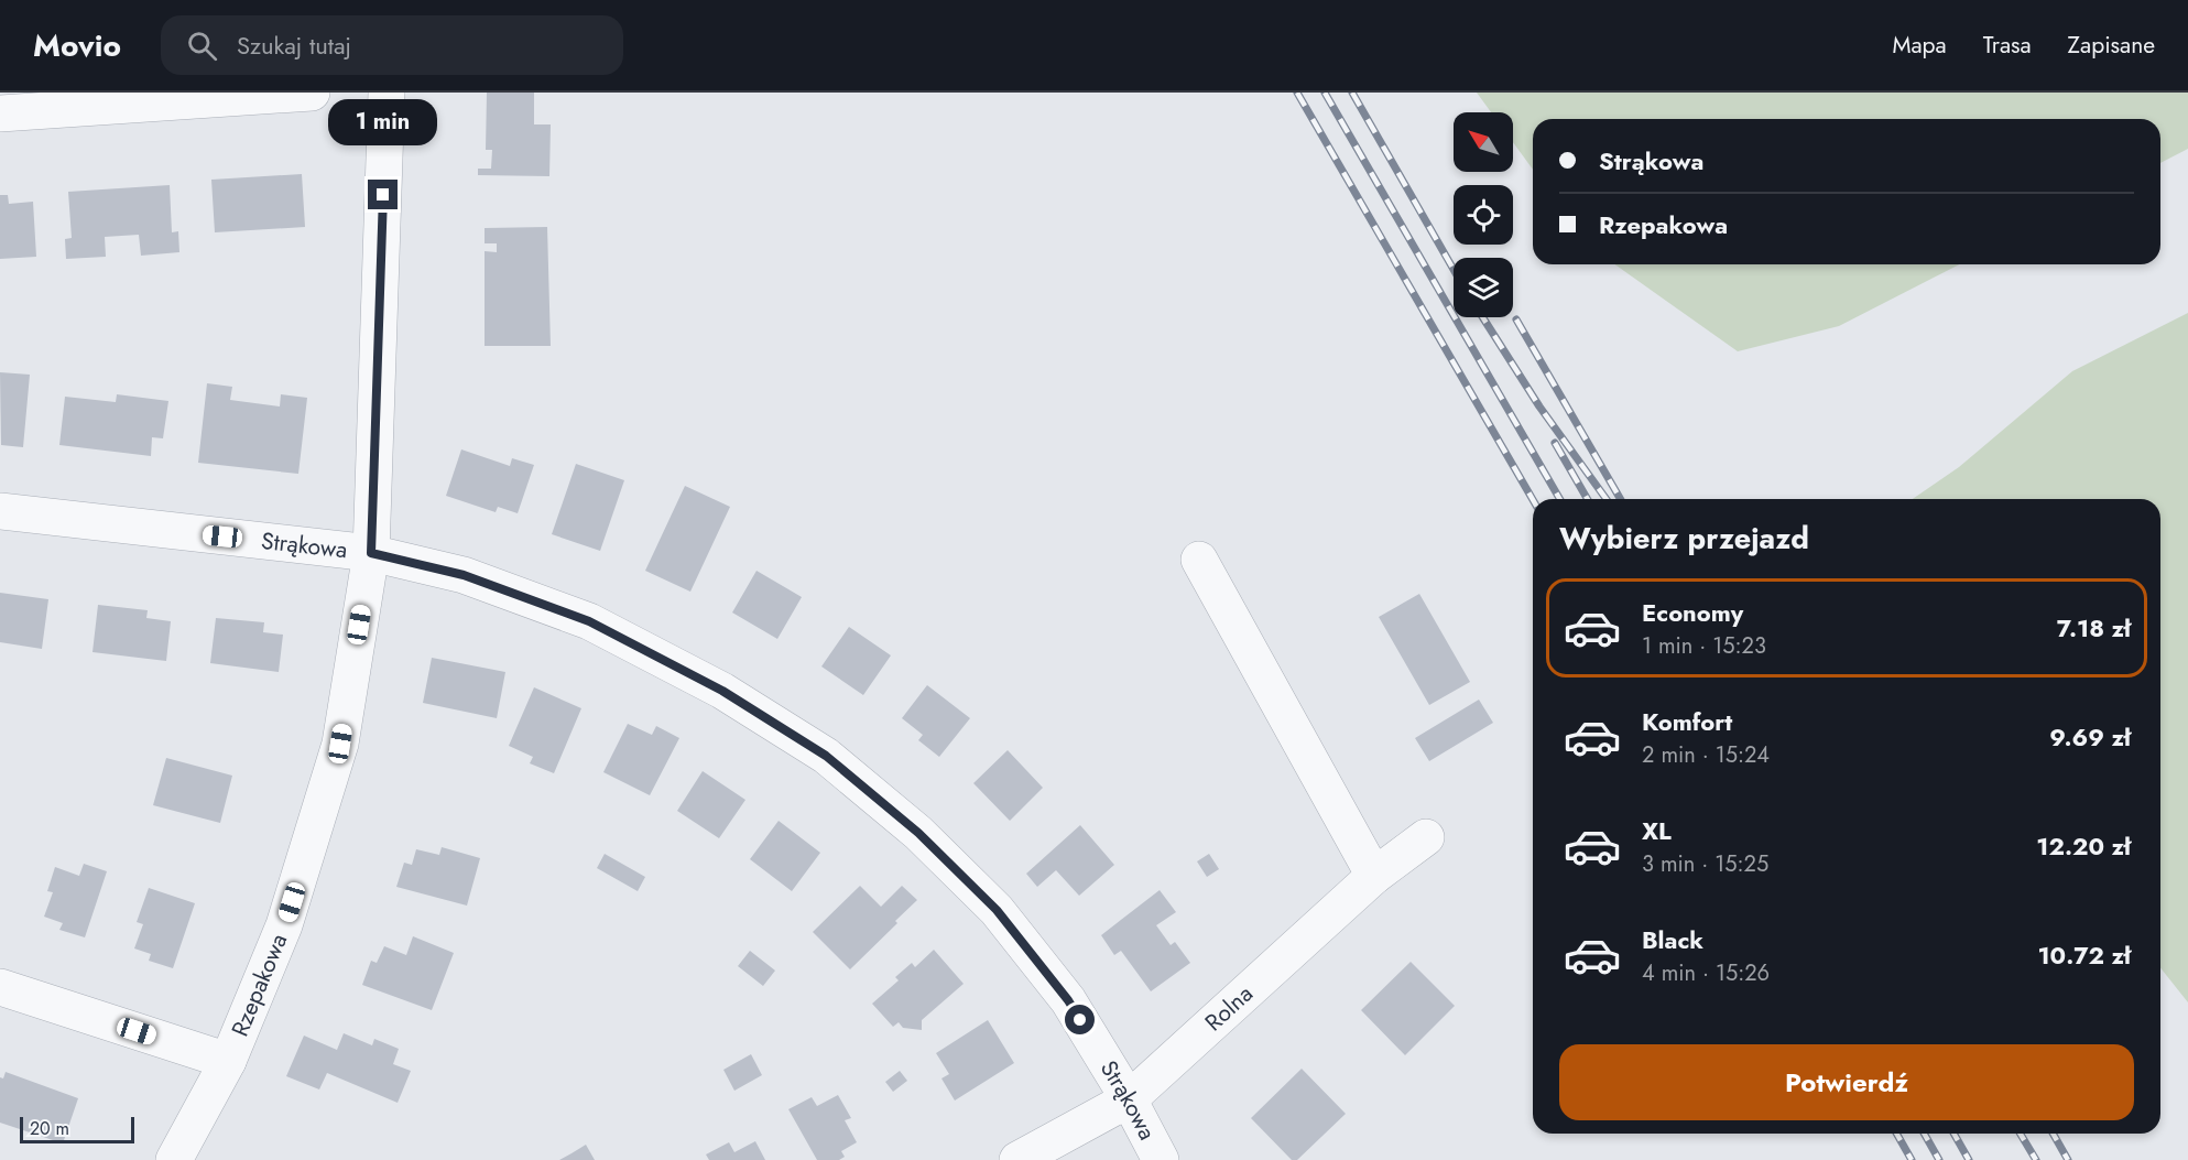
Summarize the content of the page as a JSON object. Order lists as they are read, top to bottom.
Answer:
{
  "streets": {
    "street": ["Strąkowa", "Rzepakowa", "Rolna"]
  },
  "crossings": [
    ["Strąkowa", "Rzepakowa"],
    ["Strąkowa", "Rolna"]
  ],
  "scale_bar": "20 m",
  "north": "top left",
  "page": {
    "header": "Movio",
    "search": "Szukaj tutaj",
    "nav": ["Mapa", "Trasa", "Zapisane"],
    "bubble": "1 min",
    "banner": ["Strąkowa", "Rzepakowa"],
    "heading": "Wybierz przejazd",
    "list": [
      {
        "name": "Economy",
        "note": "1 min · 15:23",
        "value": "7.18 zł"
      },
      {
        "name": "Komfort",
        "note": "2 min · 15:24",
        "value": "9.69 zł"
      },
      {
        "name": "XL",
        "note": "3 min · 15:25",
        "value": "12.20 zł"
      },
      {
        "name": "Black",
        "note": "4 min · 15:26",
        "value": "10.72 zł"
      }
    ],
    "buttons": "Potwierdź",
    "scale": "20 m"
  }
}
